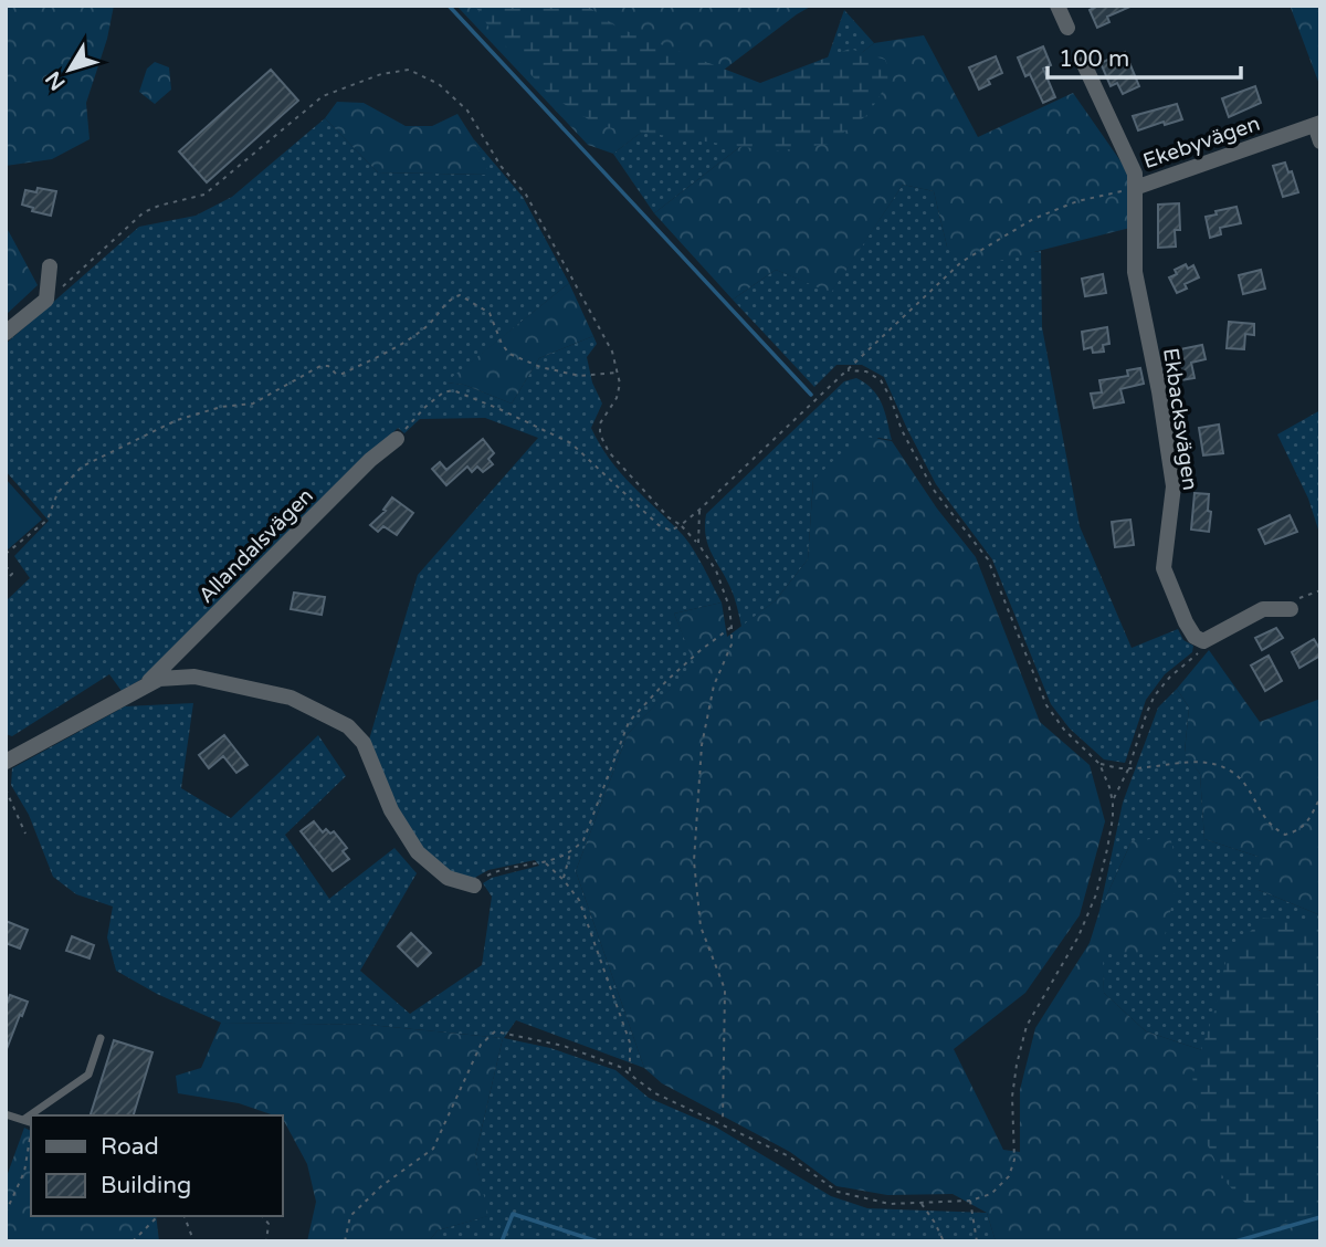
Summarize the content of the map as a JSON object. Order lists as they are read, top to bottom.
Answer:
{
  "streets": {
    "street": ["Ekebyvägen", "Ekbacksvägen", "Allandalsvägen"]
  },
  "crossings": [
    ["Ekebyvägen", "Ekbacksvägen"]
  ],
  "legend": ["Road", "Building"],
  "scale_bar": "100 m",
  "north": "bottom left"
}
